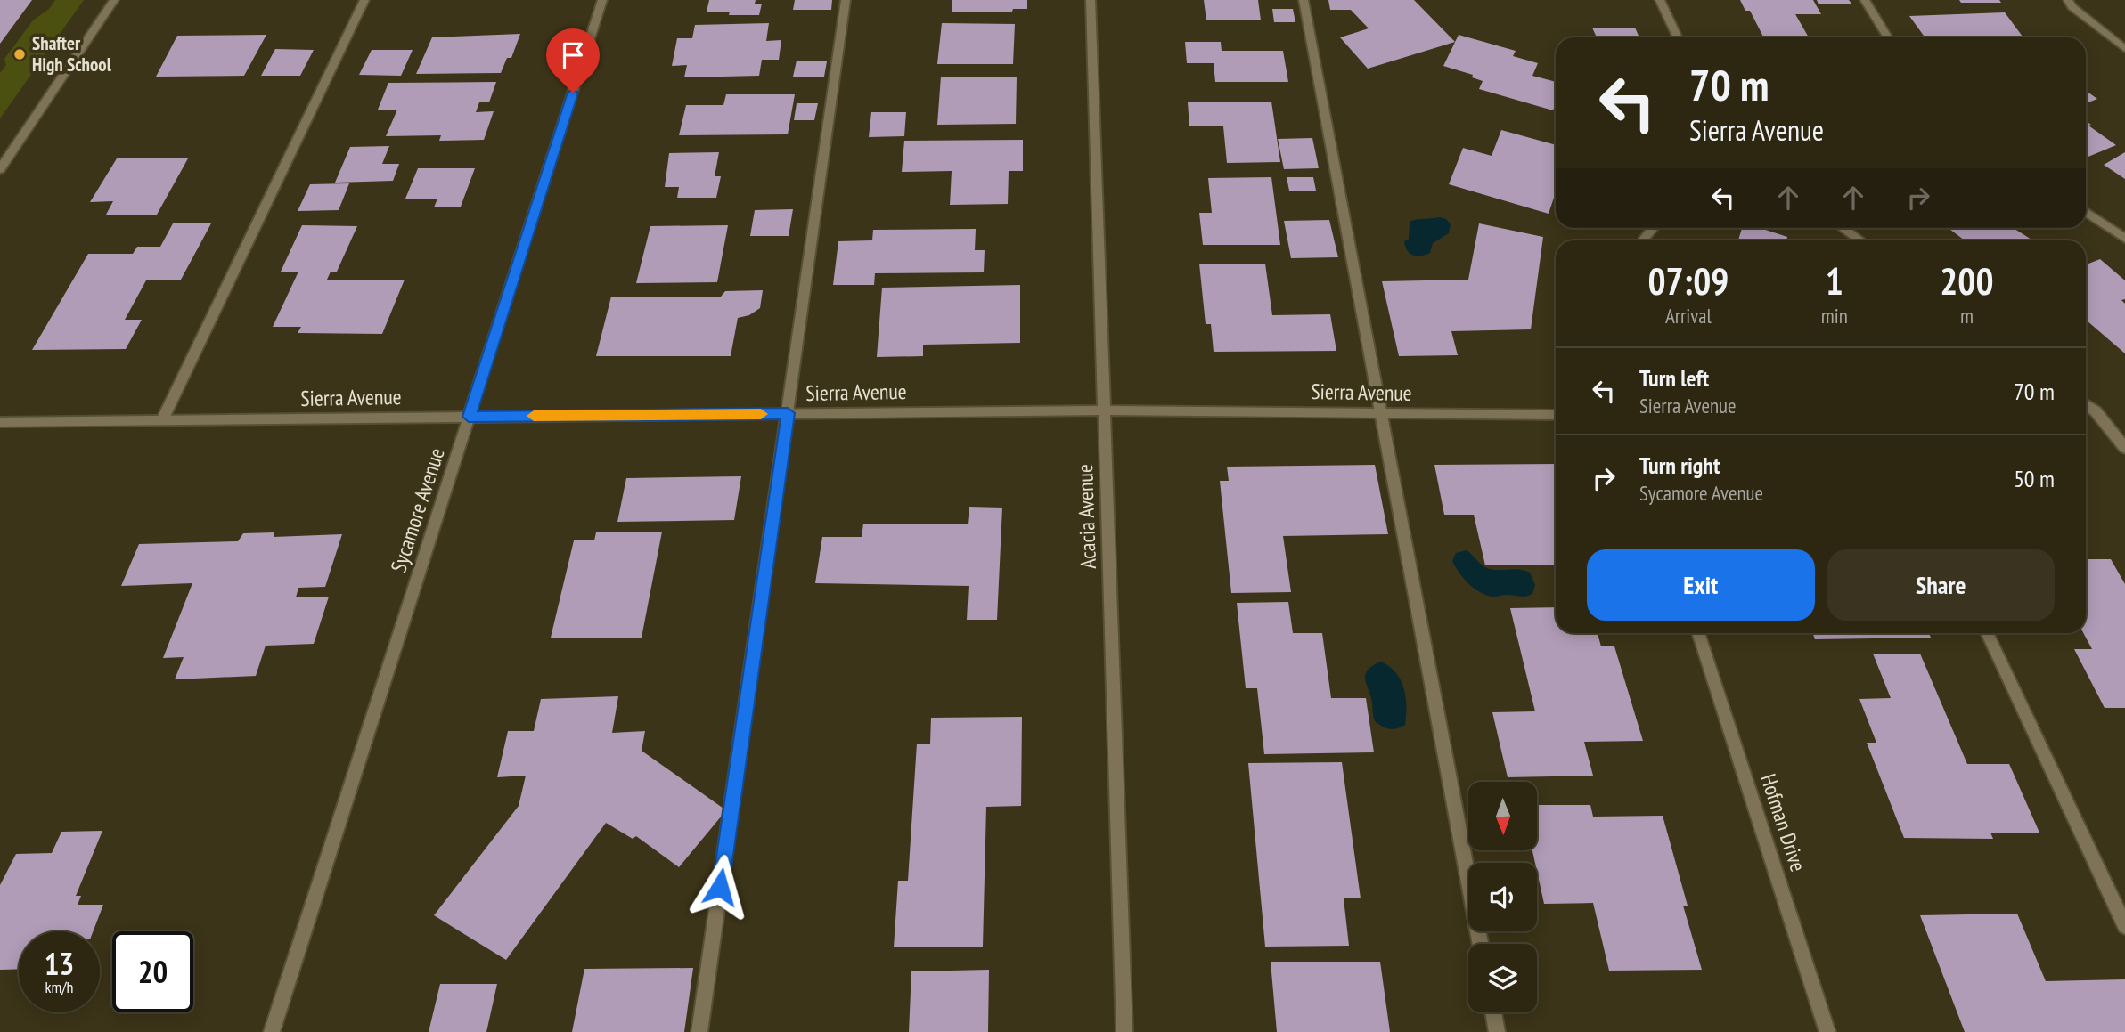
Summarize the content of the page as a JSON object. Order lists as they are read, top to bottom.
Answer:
{
  "streets": {
    "street": [
      "Sierra Avenue",
      "Sycamore Avenue",
      "Acacia Avenue",
      "Hofman Drive"
    ]
  },
  "crossings": [
    ["Sierra Avenue", "Sycamore Avenue"],
    ["Sierra Avenue", "Acacia Avenue"]
  ],
  "places": ["Shafter High School"],
  "north": "bottom",
  "page": {
    "turn": ["70 m", "Sierra Avenue"],
    "eta": [
      "07:09",
      "Arrival",
      "1",
      "min",
      "200",
      "m"
    ],
    "list": [
      {
        "name": "Turn left",
        "note": "Sierra Avenue",
        "value": "70 m"
      },
      {
        "name": "Turn right",
        "note": "Sycamore Avenue",
        "value": "50 m"
      }
    ],
    "buttons": ["Exit", "Share"],
    "speed": "13 km/h",
    "limit": "20"
  }
}
